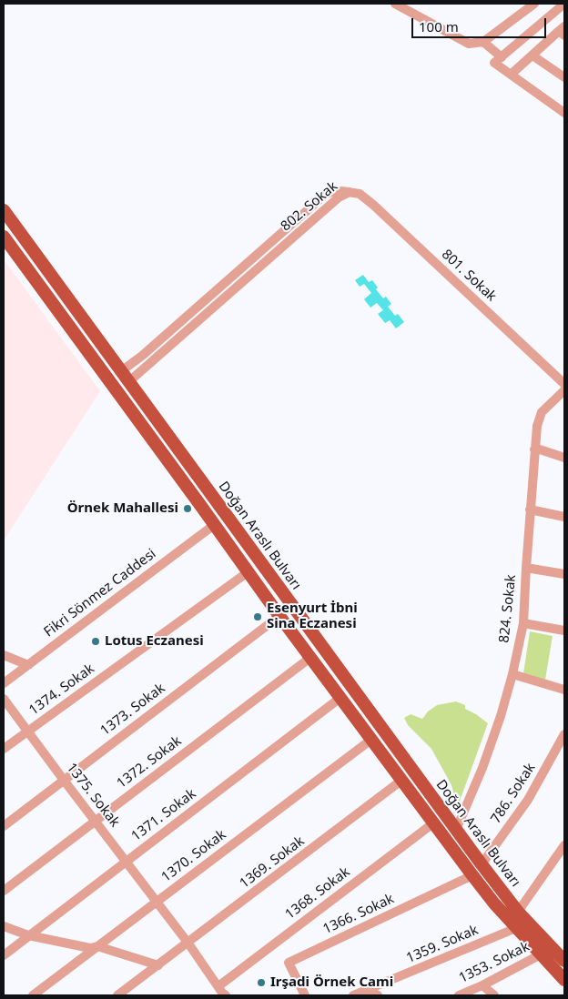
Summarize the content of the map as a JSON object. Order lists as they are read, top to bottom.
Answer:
{
  "streets": {
    "main road": ["Doğan Araslı Bulvarı"],
    "street": [
      "802. Sokak",
      "801. Sokak",
      "Fikri Sönmez Caddesi",
      "824. Sokak",
      "1374. Sokak",
      "1373. Sokak",
      "1372. Sokak",
      "786. Sokak",
      "1375. Sokak",
      "1371. Sokak",
      "1370. Sokak",
      "1369. Sokak",
      "1368. Sokak",
      "1366. Sokak",
      "1359. Sokak",
      "1353. Sokak"
    ]
  },
  "crossings": [
    ["802. Sokak", "801. Sokak"],
    ["802. Sokak", "Doğan Araslı Bulvarı"],
    ["Doğan Araslı Bulvarı", "Fikri Sönmez Caddesi"],
    ["Doğan Araslı Bulvarı", "824. Sokak"],
    ["Doğan Araslı Bulvarı", "1374. Sokak"],
    ["Doğan Araslı Bulvarı", "1373. Sokak"],
    ["Doğan Araslı Bulvarı", "1372. Sokak"],
    ["Doğan Araslı Bulvarı", "786. Sokak"],
    ["Doğan Araslı Bulvarı", "1371. Sokak"],
    ["Doğan Araslı Bulvarı", "1370. Sokak"],
    ["Doğan Araslı Bulvarı", "1369. Sokak"],
    ["Doğan Araslı Bulvarı", "1368. Sokak"],
    ["Doğan Araslı Bulvarı", "1366. Sokak"],
    ["Doğan Araslı Bulvarı", "1359. Sokak"],
    ["Doğan Araslı Bulvarı", "1353. Sokak"],
    ["1374. Sokak", "1375. Sokak"],
    ["1373. Sokak", "1375. Sokak"],
    ["1372. Sokak", "1375. Sokak"],
    ["1375. Sokak", "1371. Sokak"],
    ["1375. Sokak", "1370. Sokak"],
    ["1375. Sokak", "1369. Sokak"],
    ["1375. Sokak", "1368. Sokak"]
  ],
  "places": [
    "Örnek Mahallesi",
    "Esenyurt İbni Sina Eczanesi",
    "Lotus Eczanesi",
    "Irşadi Örnek Cami"
  ],
  "scale_bar": "100 m"
}
